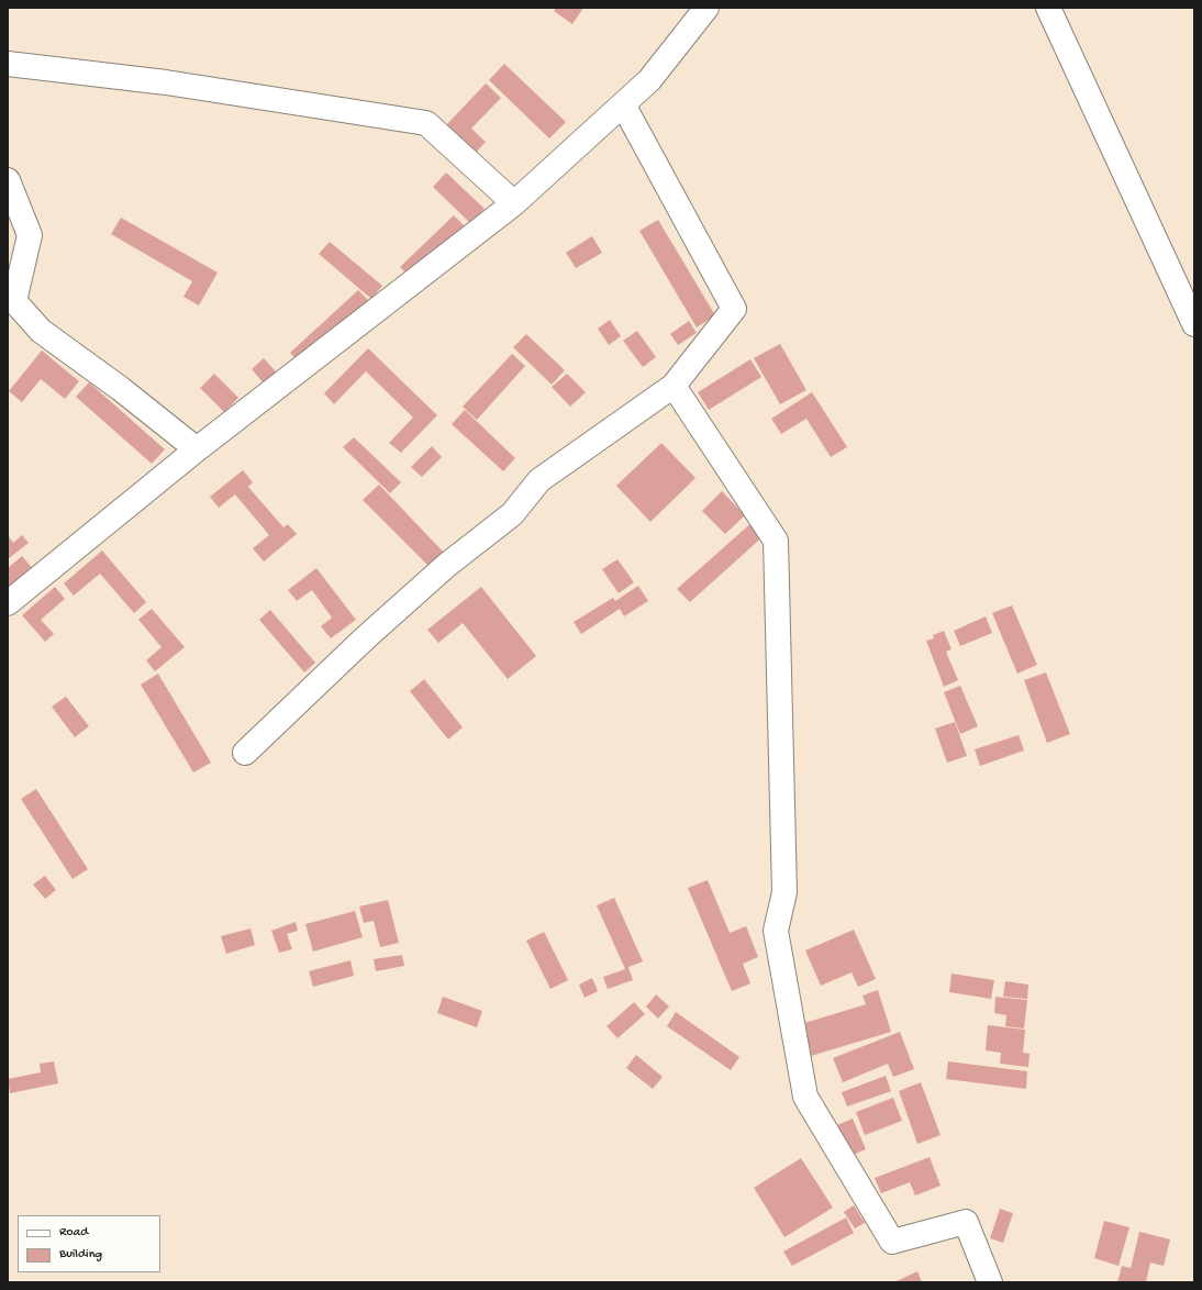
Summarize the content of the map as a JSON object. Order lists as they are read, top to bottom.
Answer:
{
  "legend": ["Road", "Building"]
}
